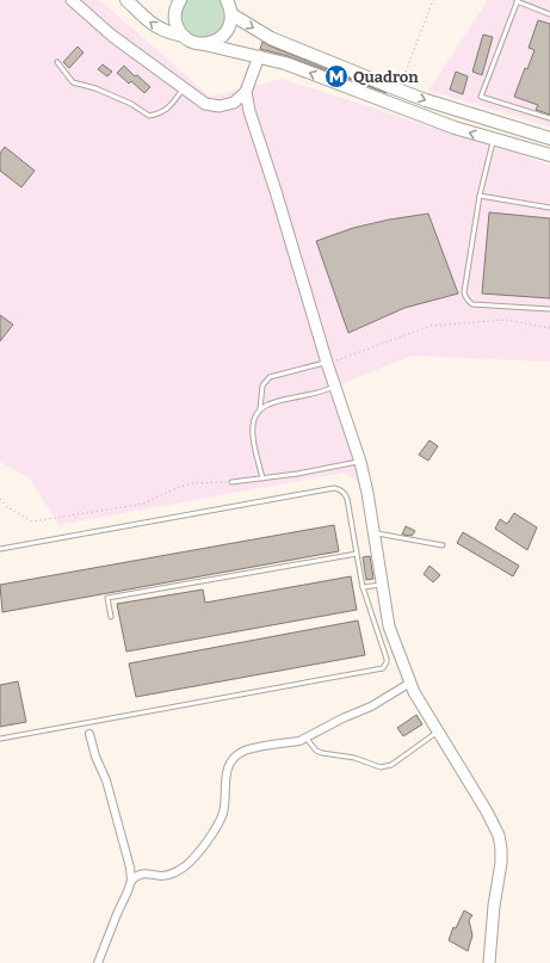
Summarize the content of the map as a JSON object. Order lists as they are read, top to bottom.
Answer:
{
  "places": {
    "metro station": ["Quadron"]
  }
}
